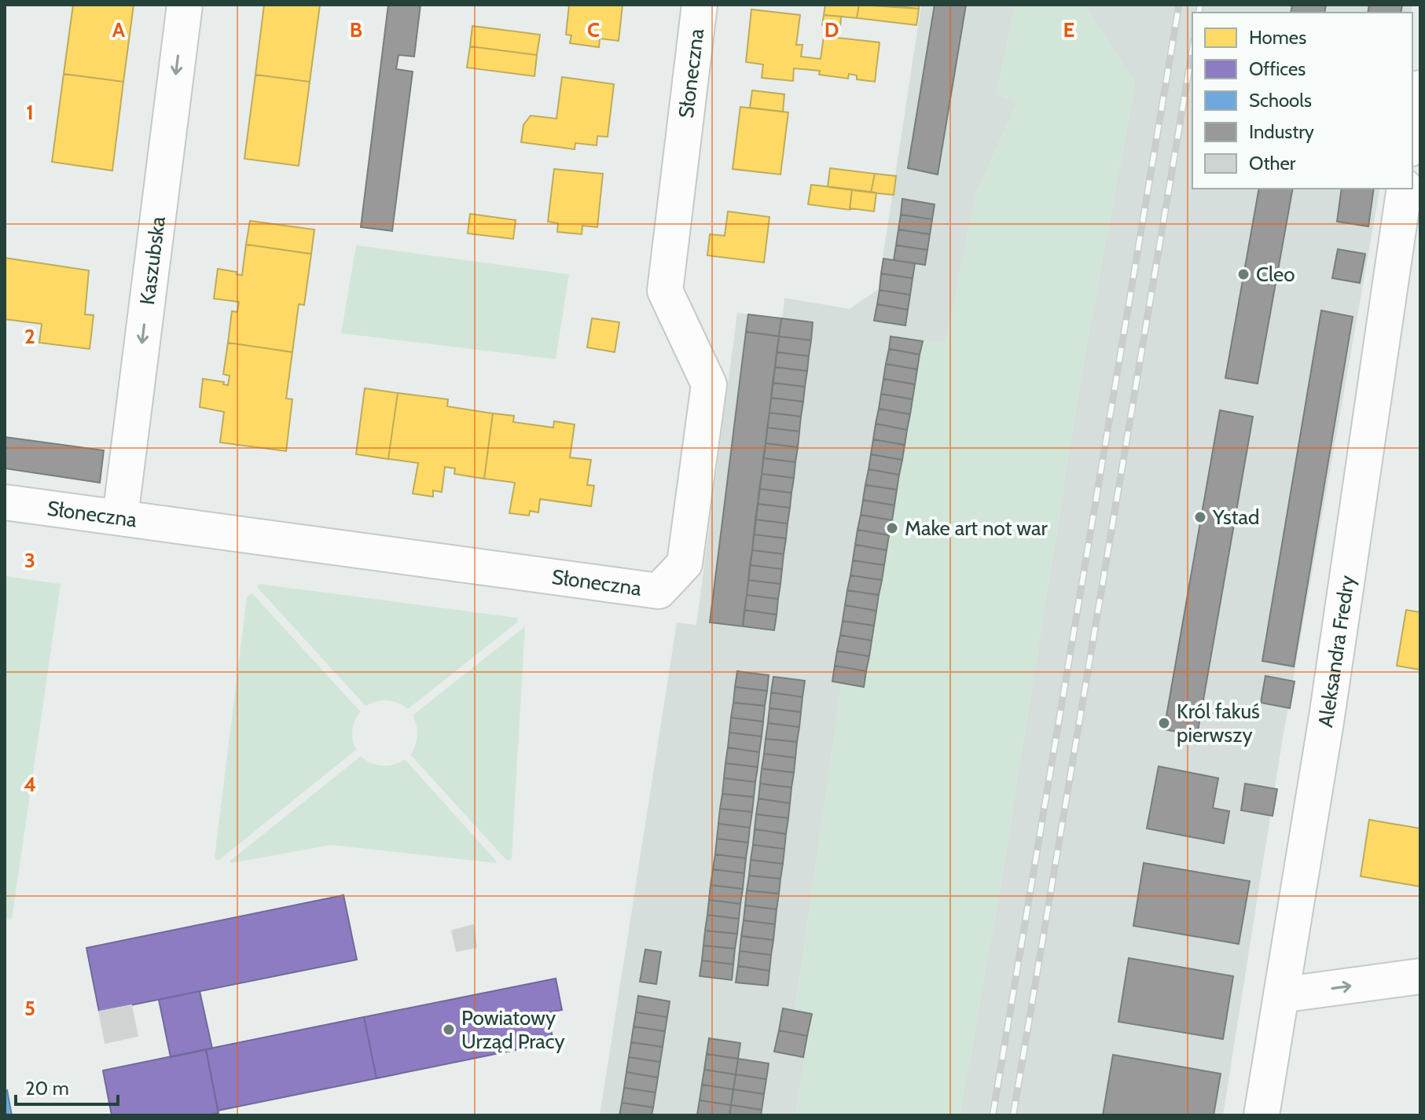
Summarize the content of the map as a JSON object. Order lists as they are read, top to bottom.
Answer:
{
  "streets": {
    "street": ["Słoneczna", "Kaszubska", "Aleksandra Fredry"]
  },
  "crossings": [
    ["Słoneczna", "Kaszubska"]
  ],
  "one_way": ["Kaszubska"],
  "places": [
    "Cleo",
    "Ystad",
    "Make art not war",
    "Król fakuś pierwszy",
    "Powiatowy Urząd Pracy"
  ],
  "legend": [
    "Homes",
    "Offices",
    "Schools",
    "Industry",
    "Other"
  ],
  "scale_bar": "20 m",
  "grid": {
    "columns": [
      "A",
      "B",
      "C",
      "D",
      "E"
    ],
    "rows": [
      "1",
      "2",
      "3",
      "4",
      "5"
    ]
  }
}
